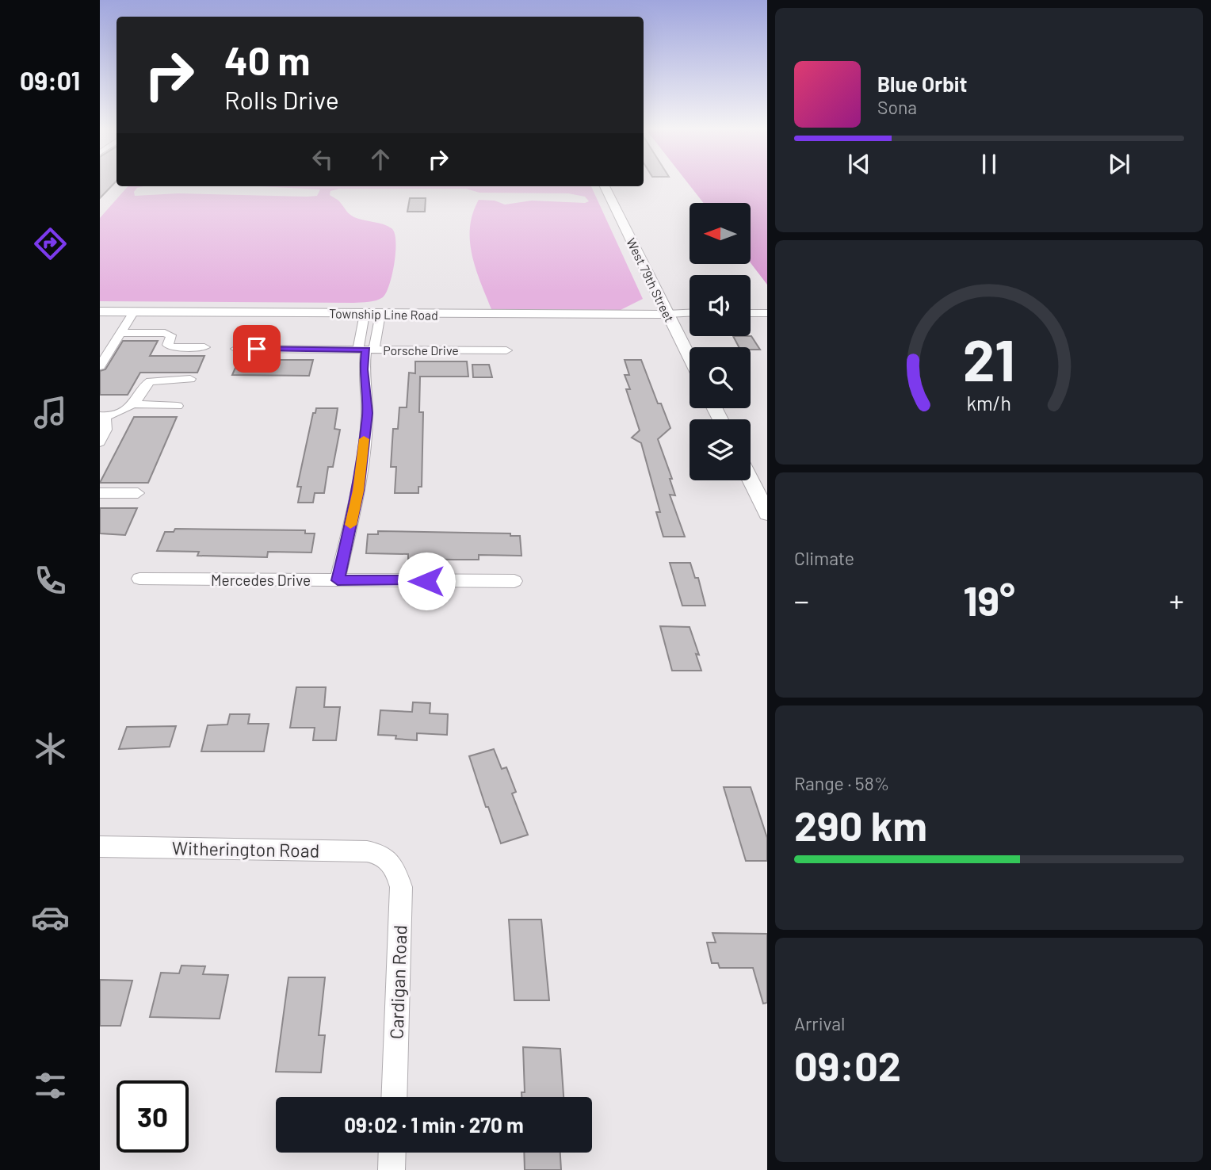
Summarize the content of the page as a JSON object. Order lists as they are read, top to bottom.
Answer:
{
  "streets": {
    "main road": ["West 79th Street", "Township Line Road"],
    "street": [
      "Porsche Drive",
      "Mercedes Drive",
      "Witherington Road",
      "Cardigan Road"
    ]
  },
  "crossings": [
    ["West 79th Street", "Township Line Road"],
    ["Witherington Road", "Cardigan Road"]
  ],
  "north": "left",
  "page": {
    "tabs": "09:01",
    "turn": ["40 m", "Rolls Drive"],
    "song": ["Blue Orbit", "Sona"],
    "tile": [
      "Climate",
      ["Range · 58%", "290 km"],
      ["Arrival", "09:02"]
    ],
    "heat": ["−", "19°", "+"],
    "limit": "30",
    "trip": "09:02 · 1 min · 270 m",
    "gauge": ["21", "km/h"]
  }
}
